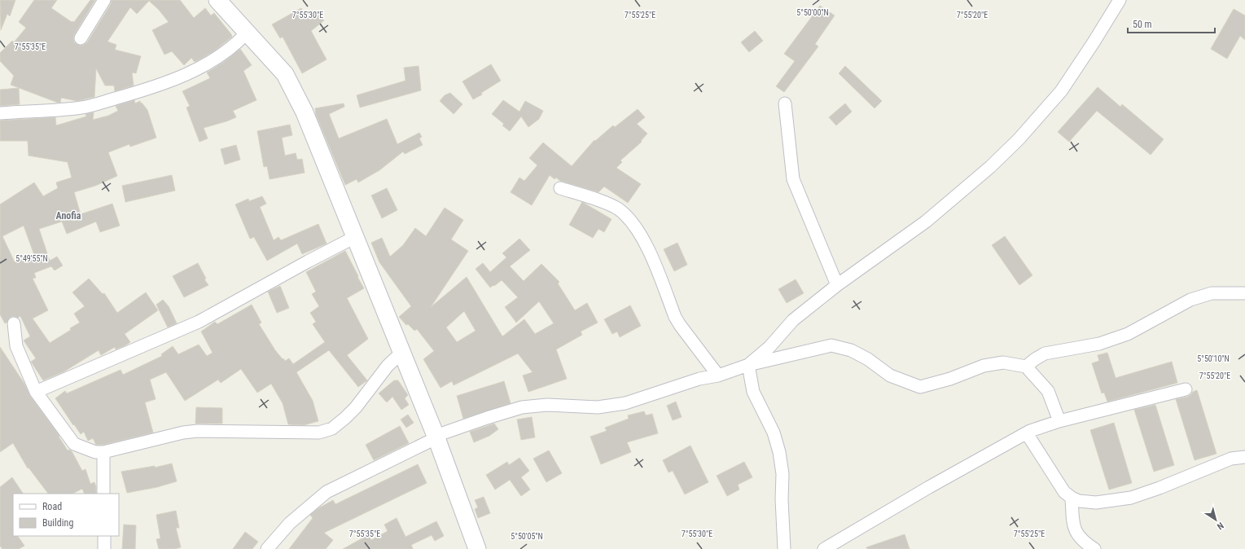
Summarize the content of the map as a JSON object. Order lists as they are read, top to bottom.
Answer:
{
  "districts": ["Anofia"],
  "legend": ["Road", "Building"],
  "scale_bar": "50 m",
  "north": "bottom right",
  "coordinates": [
    "5°50'00\"N",
    "7°55'30\"E",
    "7°55'25\"E",
    "7°55'20\"E",
    "7°55'35\"E",
    "5°49'55\"N",
    "5°50'10\"N",
    "5°50'05\"N"
  ]
}
